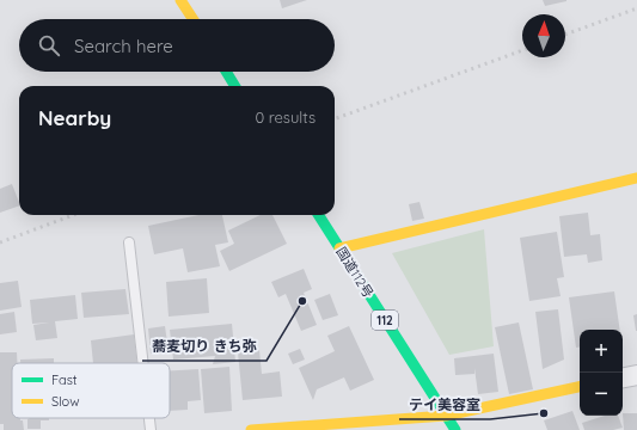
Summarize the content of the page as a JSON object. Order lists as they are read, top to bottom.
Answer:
{
  "streets": {
    "main road": ["国道112号", "112"]
  },
  "places": ["蕎麦切り きち弥", "テイ美容室"],
  "legend": ["Fast", "Slow"],
  "north": "top",
  "page": {
    "search": "Search here",
    "heading": ["Nearby", "0 results"],
    "map_buttons": ["+", "−"]
  }
}
